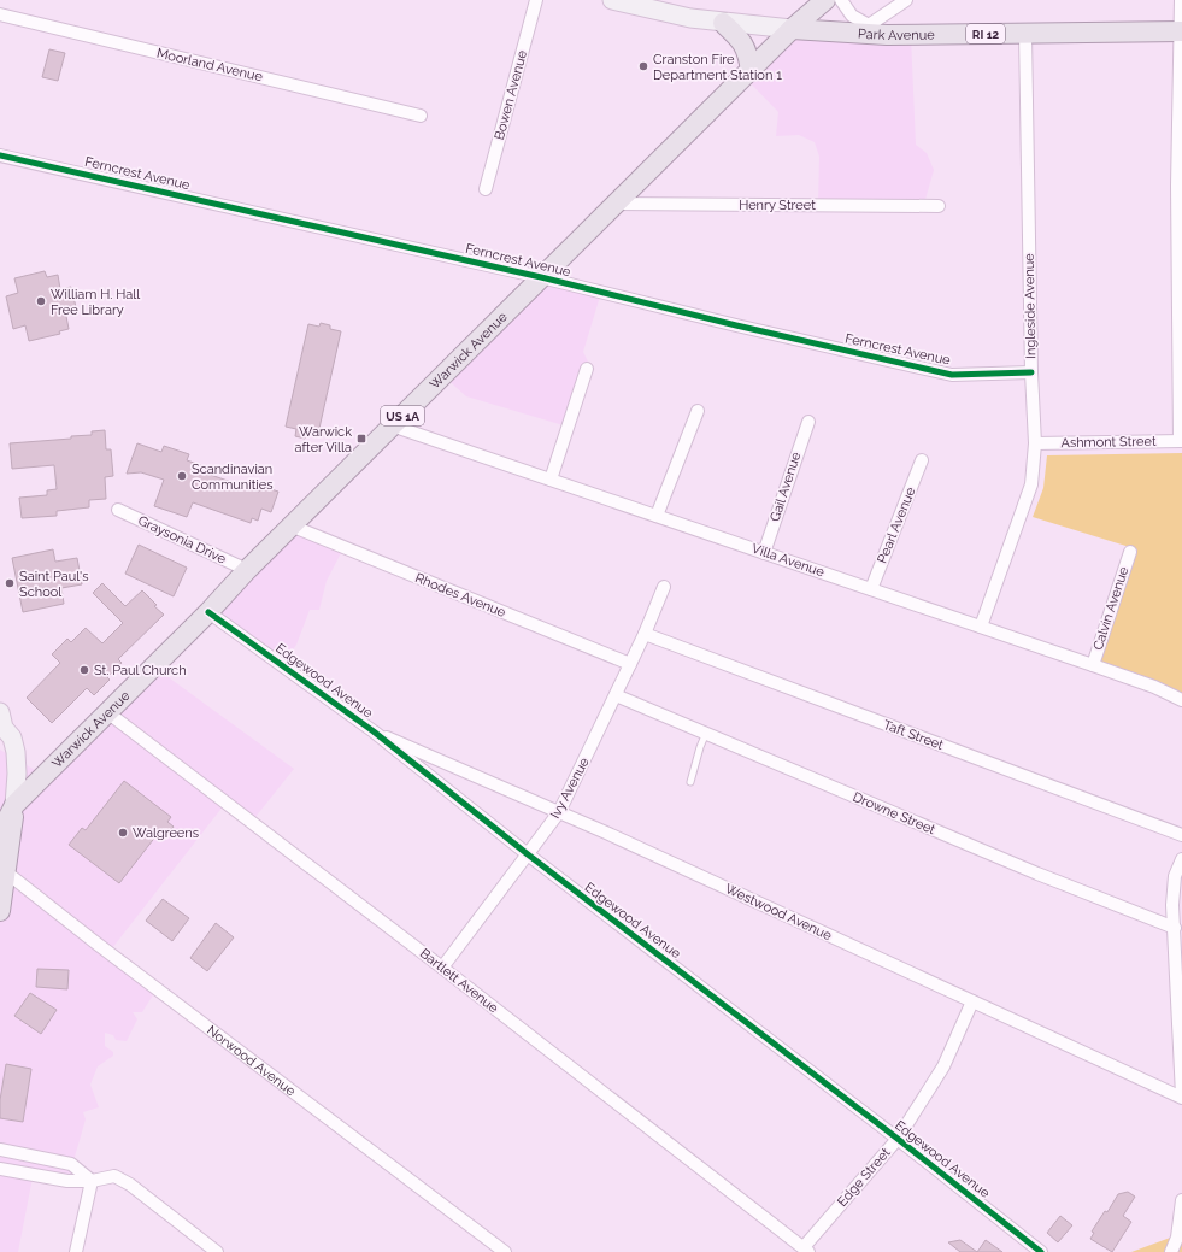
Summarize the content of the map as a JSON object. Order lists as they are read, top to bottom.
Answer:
{
  "streets": {
    "main road": [
      "Park Avenue",
      "RI 12",
      "Warwick Avenue",
      "US 1A"
    ],
    "street": [
      "Moorland Avenue",
      "Bowen Avenue",
      "Ferncrest Avenue",
      "Henry Street",
      "Ingleside Avenue",
      "Ashmont Street",
      "Gail Avenue",
      "Pearl Avenue",
      "Graysonia Drive",
      "Villa Avenue",
      "Rhodes Avenue",
      "Calvin Avenue",
      "Edgewood Avenue",
      "Taft Street",
      "Ivy Avenue",
      "Drowne Street",
      "Westwood Avenue",
      "Bartlett Avenue",
      "Norwood Avenue",
      "Edge Street"
    ]
  },
  "crossings": [
    ["Park Avenue", "Ingleside Avenue"],
    ["Park Avenue", "Warwick Avenue"],
    ["Ferncrest Avenue", "Ingleside Avenue"],
    ["Ferncrest Avenue", "Warwick Avenue"],
    ["Henry Street", "Warwick Avenue"],
    ["Ingleside Avenue", "Ashmont Street"],
    ["Ingleside Avenue", "Villa Avenue"],
    ["Warwick Avenue", "Graysonia Drive"],
    ["Warwick Avenue", "Villa Avenue"],
    ["Warwick Avenue", "Rhodes Avenue"],
    ["Warwick Avenue", "Edgewood Avenue"],
    ["Warwick Avenue", "Bartlett Avenue"],
    ["Gail Avenue", "Villa Avenue"],
    ["Pearl Avenue", "Villa Avenue"],
    ["Villa Avenue", "Calvin Avenue"],
    ["Rhodes Avenue", "Ivy Avenue"],
    ["Edgewood Avenue", "Ivy Avenue"],
    ["Edgewood Avenue", "Westwood Avenue"],
    ["Edgewood Avenue", "Edge Street"],
    ["Taft Street", "Ivy Avenue"],
    ["Ivy Avenue", "Drowne Street"],
    ["Ivy Avenue", "Westwood Avenue"],
    ["Ivy Avenue", "Bartlett Avenue"],
    ["Westwood Avenue", "Edge Street"],
    ["Bartlett Avenue", "Edge Street"]
  ],
  "places": {
    "other": [
      "Cranston Fire Department Station 1",
      "William H. Hall Free Library",
      "Scandinavian Communities",
      "Saint Paul's School",
      "St. Paul Church",
      "Walgreens"
    ],
    "transit": ["Warwick after Villa"]
  }
}
